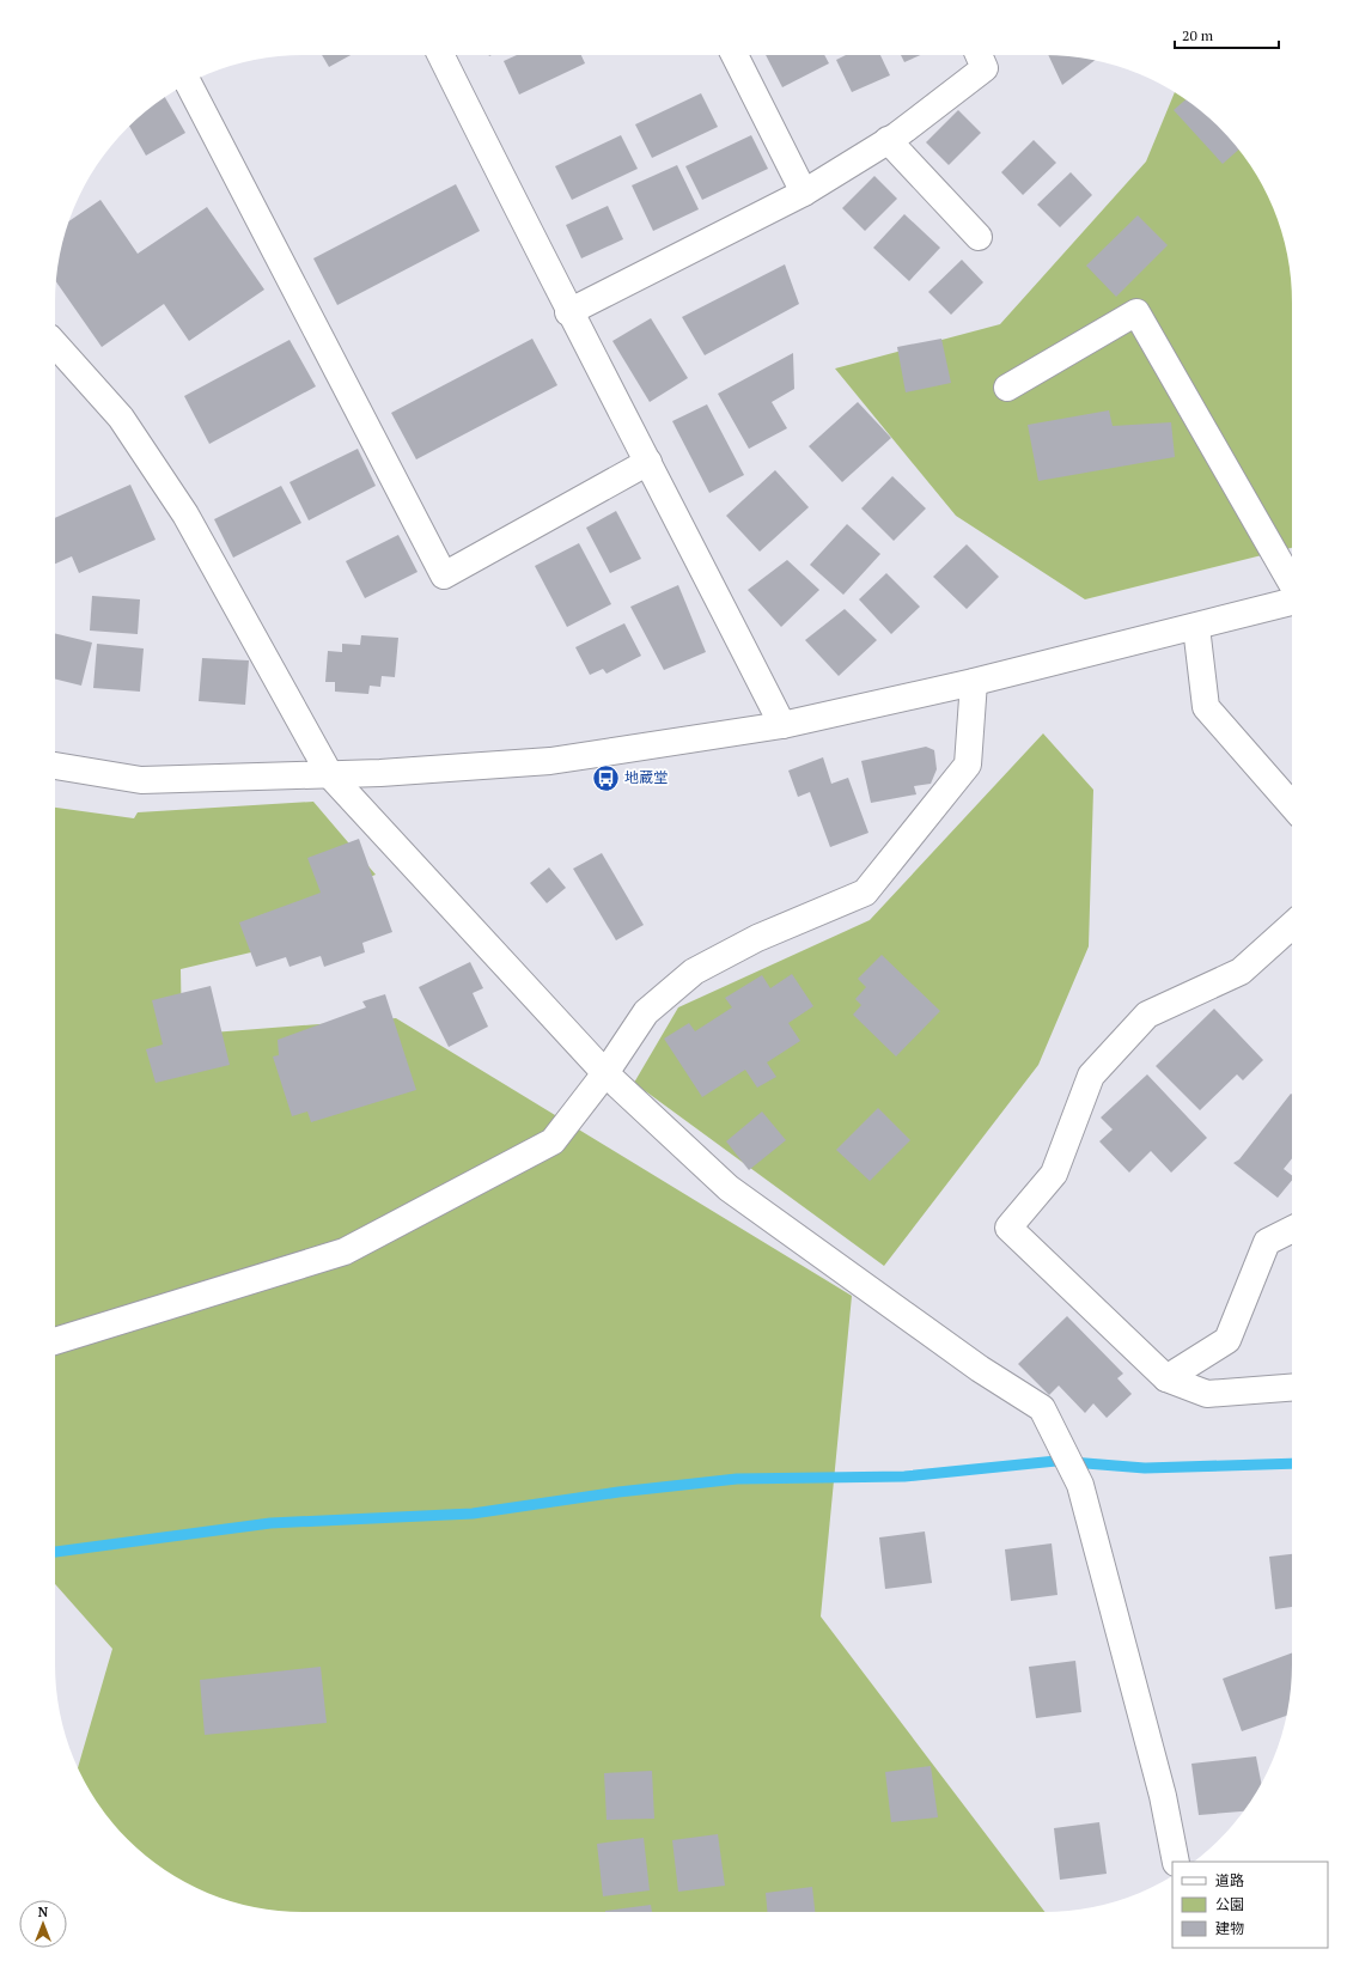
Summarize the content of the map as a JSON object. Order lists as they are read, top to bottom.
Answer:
{
  "places": {
    "bus stop": ["地蔵堂"]
  },
  "legend": ["道路", "公園", "建物"],
  "scale_bar": "20 m",
  "north": "top"
}
